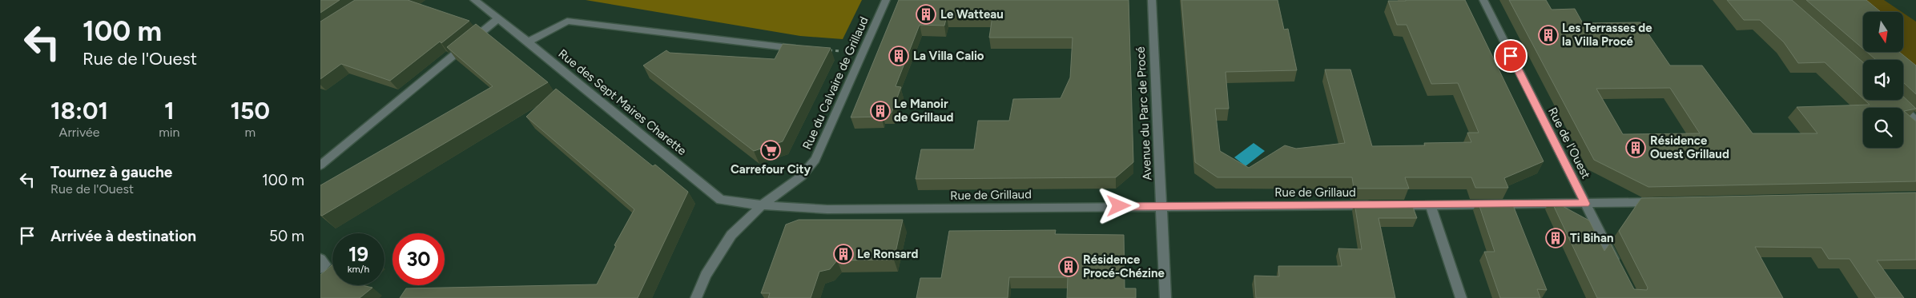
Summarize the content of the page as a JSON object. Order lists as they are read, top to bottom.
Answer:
{
  "streets": {
    "street": [
      "Rue du Calvaire de Grillaud",
      "Rue des Sept Maires Charette",
      "Avenue du Parc de Procé",
      "Rue de l'Ouest",
      "Rue de Grillaud"
    ]
  },
  "crossings": [
    ["Rue du Calvaire de Grillaud", "Rue des Sept Maires Charette"],
    ["Rue du Calvaire de Grillaud", "Rue de Grillaud"],
    ["Rue des Sept Maires Charette", "Rue de Grillaud"],
    ["Avenue du Parc de Procé", "Rue de Grillaud"]
  ],
  "places": {
    "building": [
      "Le Watteau",
      "Les Terrasses de la Villa Procé",
      "La Villa Calio",
      "Le Manoir de Grillaud",
      "Résidence Ouest Grillaud",
      "Ti Bihan",
      "Le Ronsard",
      "Résidence Procé-Chézine"
    ],
    "supermarket": ["Carrefour City"]
  },
  "north": "bottom",
  "page": {
    "turn": ["100 m", "Rue de l'Ouest"],
    "eta": [
      "18:01",
      "Arrivée",
      "1",
      "min",
      "150",
      "m"
    ],
    "list": [
      {
        "name": "Tournez à gauche",
        "note": "Rue de l'Ouest",
        "value": "100 m"
      },
      {
        "name": "Arrivée à destination",
        "value": "50 m"
      }
    ],
    "speed": "19 km/h",
    "limit": "30"
  }
}
